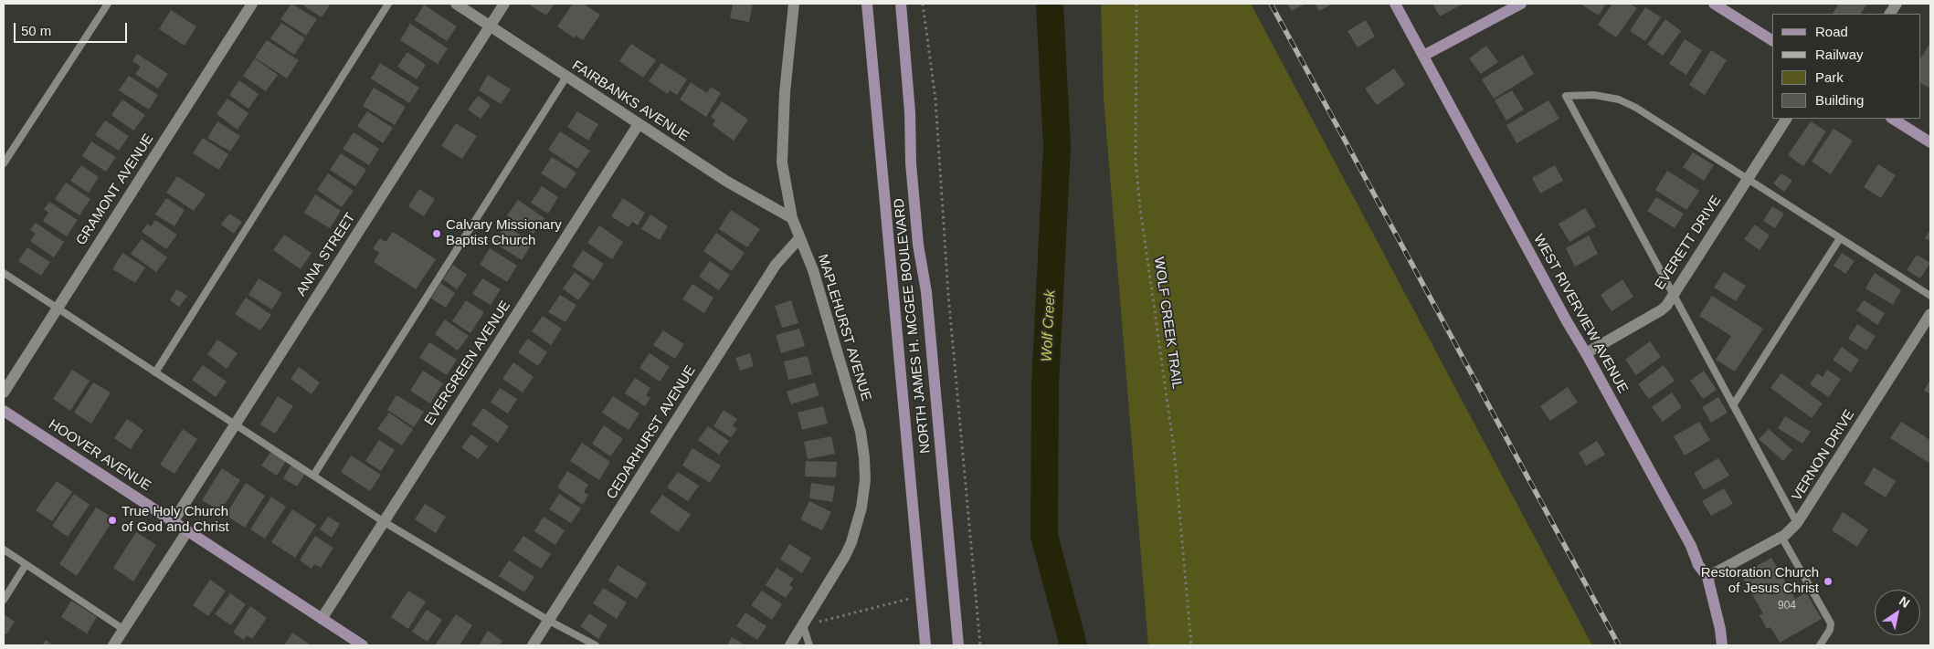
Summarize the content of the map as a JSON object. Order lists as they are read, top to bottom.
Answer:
{
  "streets": {
    "street": [
      "FAIRBANKS AVENUE",
      "GRAMONT AVENUE",
      "EVERETT DRIVE",
      "ANNA STREET",
      "WEST RIVERVIEW AVENUE",
      "NORTH JAMES H. MCGEE BOULEVARD",
      "MAPLEHURST AVENUE",
      "EVERGREEN AVENUE",
      "CEDARHURST AVENUE",
      "HOOVER AVENUE",
      "VERNON DRIVE"
    ],
    "path": ["WOLF CREEK TRAIL"]
  },
  "crossings": [
    ["FAIRBANKS AVENUE", "ANNA STREET"],
    ["FAIRBANKS AVENUE", "MAPLEHURST AVENUE"],
    ["FAIRBANKS AVENUE", "EVERGREEN AVENUE"],
    ["EVERETT DRIVE", "WEST RIVERVIEW AVENUE"],
    ["ANNA STREET", "HOOVER AVENUE"],
    ["WEST RIVERVIEW AVENUE", "VERNON DRIVE"],
    ["MAPLEHURST AVENUE", "CEDARHURST AVENUE"],
    ["EVERGREEN AVENUE", "HOOVER AVENUE"]
  ],
  "water": ["Wolf Creek"],
  "places": ["Calvary Missionary Baptist Church", "True Holy Church of God and Christ", "Restoration Church of Jesus Christ"],
  "house_numbers": ["904"],
  "legend": [
    "Road",
    "Railway",
    "Park",
    "Building"
  ],
  "scale_bar": "50 m",
  "north": "top right"
}
